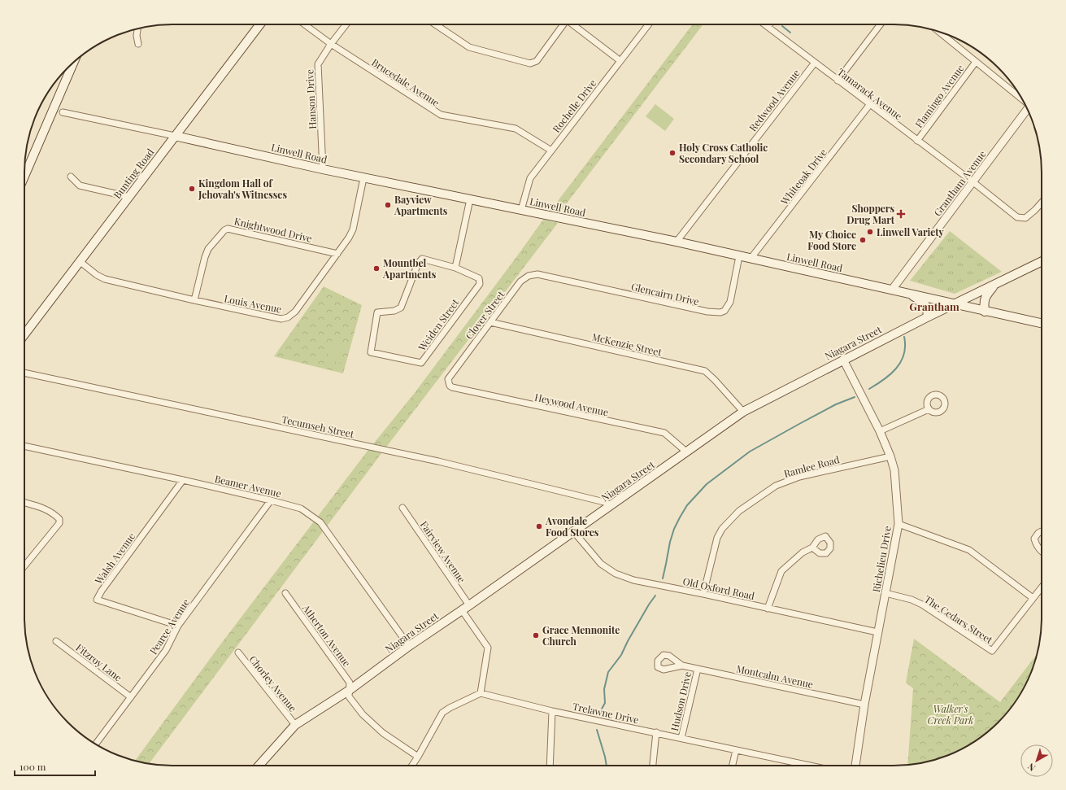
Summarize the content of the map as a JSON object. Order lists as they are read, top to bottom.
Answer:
{
  "streets": {
    "main road": ["Linwell Road", "Bunting Road", "Niagara Street"],
    "street": [
      "Brucedale Avenue",
      "Tamarack Avenue",
      "Flamingo Avenue",
      "Hanson Drive",
      "Redwood Avenue",
      "Rochelle Drive",
      "Whiteoak Drive",
      "Grantham Avenue",
      "Knightwood Drive",
      "Glencairn Drive",
      "Louis Avenue",
      "Clover Street",
      "Weiden Street",
      "McKenzie Street",
      "Heywood Avenue",
      "Tecumseh Street",
      "Ramlee Road",
      "Beamer Avenue",
      "Fairview Avenue",
      "Walsh Avenue",
      "Richelieu Drive",
      "Old Oxford Road",
      "The Cedars Street",
      "Pearce Avenue",
      "Atherton Avenue",
      "Fitzroy Lane",
      "Montcalm Avenue",
      "Chorley Avenue",
      "Hudson Drive",
      "Trelawne Drive"
    ]
  },
  "crossings": [
    ["Brucedale Avenue", "Hanson Drive"],
    ["Brucedale Avenue", "Rochelle Drive"],
    ["Tamarack Avenue", "Flamingo Avenue"],
    ["Tamarack Avenue", "Redwood Avenue"],
    ["Tamarack Avenue", "Whiteoak Drive"],
    ["Tamarack Avenue", "Grantham Avenue"],
    ["Hanson Drive", "Linwell Road"],
    ["Redwood Avenue", "Linwell Road"],
    ["Rochelle Drive", "Linwell Road"],
    ["Linwell Road", "Bunting Road"],
    ["Linwell Road", "Whiteoak Drive"],
    ["Linwell Road", "Grantham Avenue"],
    ["Linwell Road", "Glencairn Drive"],
    ["Linwell Road", "Louis Avenue"],
    ["Linwell Road", "Niagara Street"],
    ["Bunting Road", "Louis Avenue"],
    ["Knightwood Drive", "Louis Avenue"],
    ["Glencairn Drive", "Clover Street"],
    ["Clover Street", "McKenzie Street"],
    ["Clover Street", "Heywood Avenue"],
    ["Niagara Street", "McKenzie Street"],
    ["Niagara Street", "Heywood Avenue"],
    ["Niagara Street", "Tecumseh Street"],
    ["Niagara Street", "Beamer Avenue"],
    ["Niagara Street", "Fairview Avenue"],
    ["Niagara Street", "Richelieu Drive"],
    ["Niagara Street", "Old Oxford Road"],
    ["Niagara Street", "Atherton Avenue"],
    ["Niagara Street", "Chorley Avenue"],
    ["Ramlee Road", "Richelieu Drive"],
    ["Ramlee Road", "Old Oxford Road"],
    ["Beamer Avenue", "Walsh Avenue"],
    ["Beamer Avenue", "Pearce Avenue"],
    ["Fairview Avenue", "Trelawne Drive"],
    ["Walsh Avenue", "Pearce Avenue"],
    ["Richelieu Drive", "Old Oxford Road"],
    ["Richelieu Drive", "The Cedars Street"],
    ["Richelieu Drive", "Montcalm Avenue"],
    ["Pearce Avenue", "Fitzroy Lane"],
    ["Montcalm Avenue", "Hudson Drive"],
    ["Hudson Drive", "Trelawne Drive"]
  ],
  "districts": ["Grantham"],
  "parks": ["Walker's Creek Park"],
  "places": {
    "other": [
      "Holy Cross Catholic Secondary School",
      "Kingdom Hall of Jehovah's Witnesses",
      "Bayview Apartments",
      "Linwell Variety",
      "My Choice Food Store",
      "Mountbel Apartments",
      "Avondale Food Stores",
      "Grace Mennonite Church"
    ],
    "health": ["Shoppers Drug Mart"]
  },
  "scale_bar": "100 m",
  "north": "bottom left"
}
